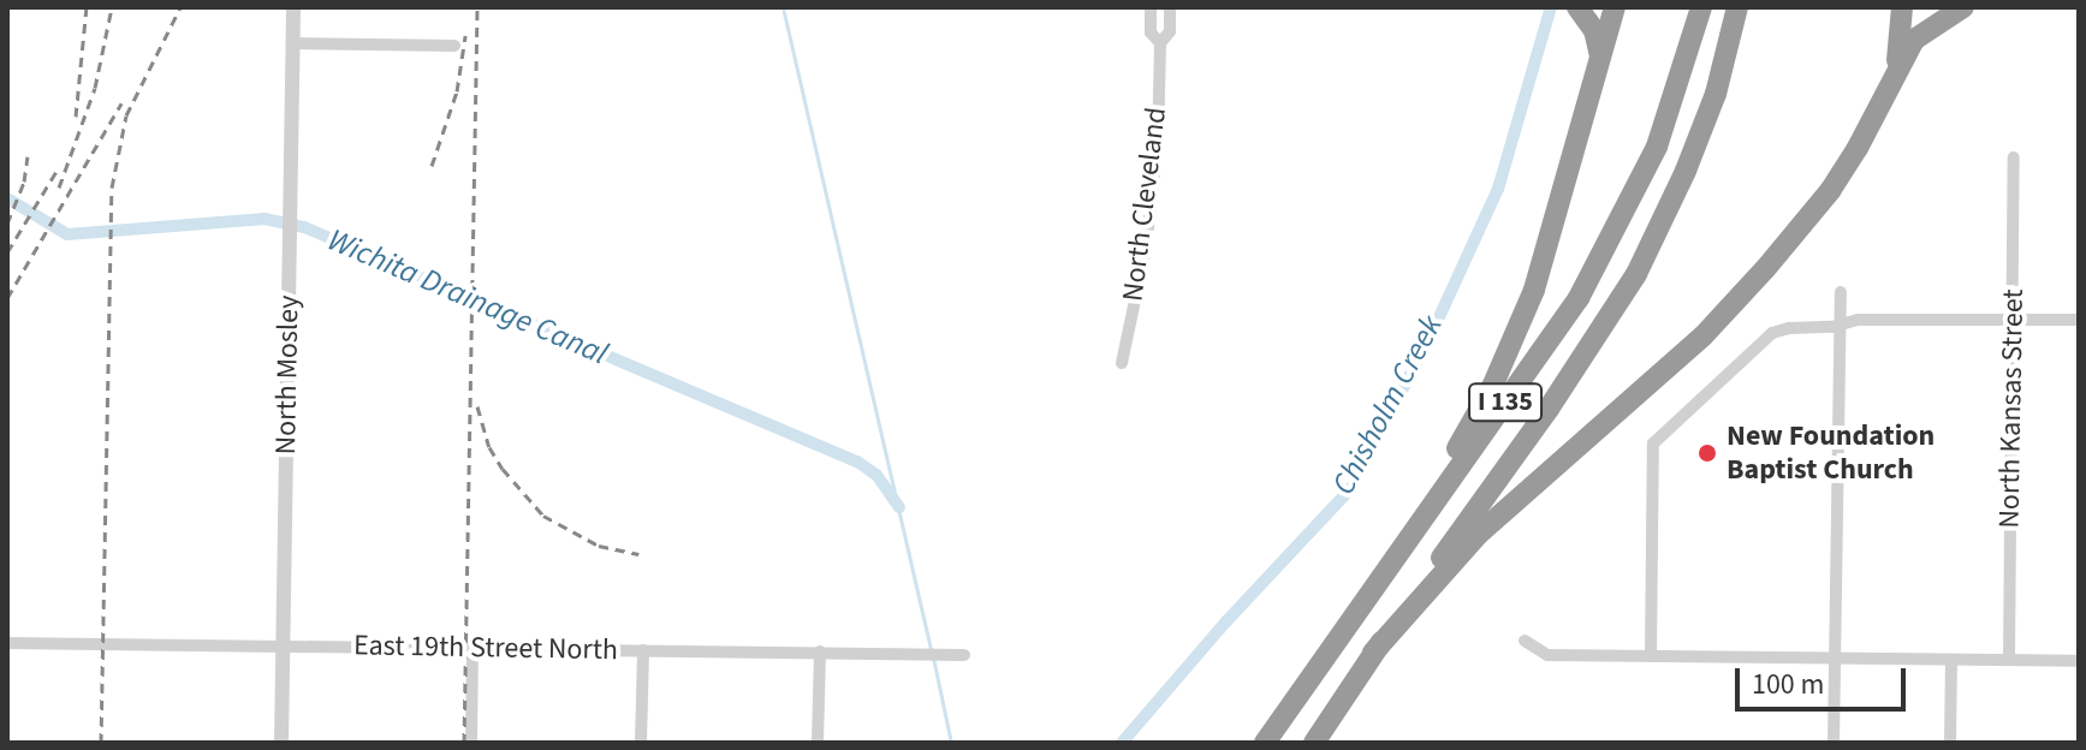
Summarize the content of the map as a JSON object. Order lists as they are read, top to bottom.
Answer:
{
  "streets": {
    "highway": ["I 135"],
    "street": [
      "North Cleveland",
      "North Mosley",
      "North Kansas Street",
      "East 19th Street North"
    ]
  },
  "crossings": [
    ["North Mosley", "East 19th Street North"]
  ],
  "water": ["Wichita Drainage Canal", "Chisholm Creek"],
  "places": ["New Foundation Baptist Church"],
  "scale_bar": "100 m"
}
